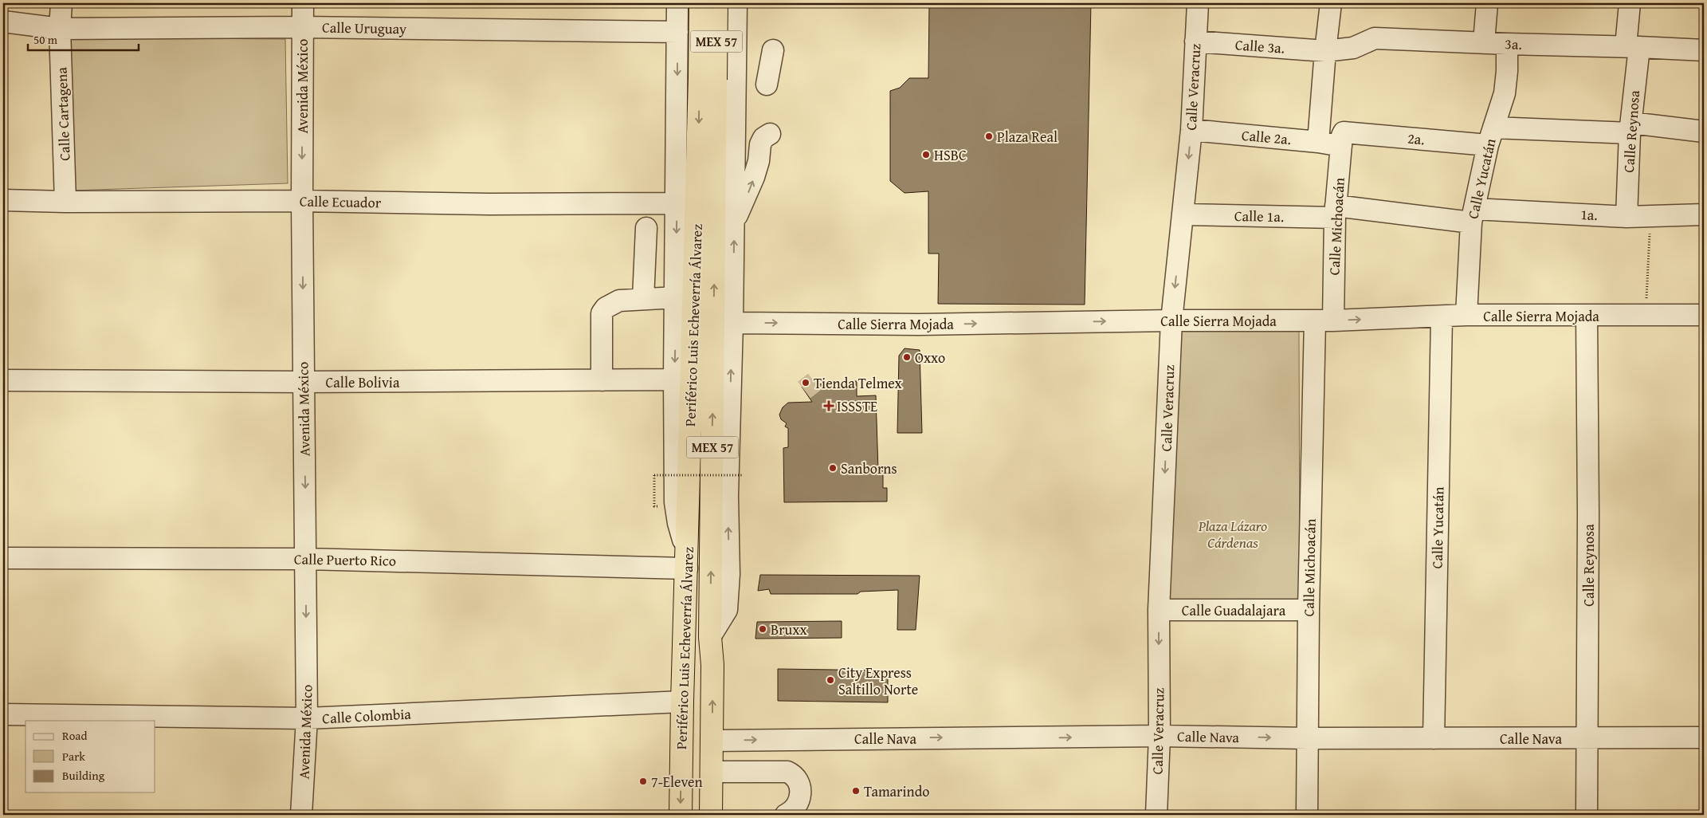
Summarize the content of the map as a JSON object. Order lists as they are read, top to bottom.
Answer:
{
  "streets": {
    "highway": ["MEX 57", "Periférico Luis Echeverría Álvarez"],
    "street": [
      "Calle Uruguay",
      "3a.",
      "Calle 3a.",
      "Avenida México",
      "Calle Veracruz",
      "Calle Cartagena",
      "Calle Reynosa",
      "Calle 2a.",
      "2a.",
      "Calle Yucatán",
      "Calle Ecuador",
      "1a.",
      "Calle 1a.",
      "Calle Michoacán",
      "Calle Sierra Mojada",
      "Calle Bolivia",
      "Calle Puerto Rico",
      "Calle Guadalajara",
      "Calle Colombia",
      "Calle Nava"
    ]
  },
  "crossings": [
    ["Calle Uruguay", "Avenida México"],
    ["Calle Uruguay", "Calle Cartagena"],
    ["3a.", "Calle 3a."],
    ["3a.", "Calle Reynosa"],
    ["3a.", "Calle Yucatán"],
    ["Calle 3a.", "Calle Veracruz"],
    ["Avenida México", "Calle Ecuador"],
    ["Avenida México", "Calle Bolivia"],
    ["Avenida México", "Calle Puerto Rico"],
    ["Avenida México", "Calle Colombia"],
    ["Calle Veracruz", "Calle 2a."],
    ["Calle Veracruz", "Calle 1a."],
    ["Calle Veracruz", "Calle Sierra Mojada"],
    ["Calle Veracruz", "Calle Guadalajara"],
    ["Calle Veracruz", "Calle Nava"],
    ["Calle Cartagena", "Calle Ecuador"],
    ["Calle Reynosa", "2a."],
    ["Calle Reynosa", "1a."],
    ["Calle Reynosa", "Calle Sierra Mojada"],
    ["Calle Reynosa", "Calle Nava"],
    ["Calle 2a.", "2a."],
    ["Calle 2a.", "Calle Michoacán"],
    ["2a.", "Calle Yucatán"],
    ["2a.", "Calle Michoacán"],
    ["Calle Yucatán", "1a."],
    ["Calle Yucatán", "Calle Sierra Mojada"],
    ["Calle Yucatán", "Calle Nava"],
    ["1a.", "Calle 1a."],
    ["1a.", "Calle Michoacán"],
    ["Calle 1a.", "Calle Michoacán"],
    ["Calle Michoacán", "Calle Sierra Mojada"],
    ["Calle Michoacán", "Calle Guadalajara"],
    ["Calle Michoacán", "Calle Nava"],
    ["Periférico Luis Echeverría Álvarez", "Calle Puerto Rico"],
    ["Periférico Luis Echeverría Álvarez", "Calle Colombia"],
    ["Periférico Luis Echeverría Álvarez", "Calle Nava"]
  ],
  "one_way": [
    "Avenida México",
    "Calle Veracruz",
    "Calle Sierra Mojada",
    "Calle Nava"
  ],
  "parks": ["Plaza Lázaro Cárdenas"],
  "places": {
    "other": [
      "Plaza Real",
      "HSBC",
      "Oxxo",
      "Tienda Telmex",
      "Sanborns",
      "Bruxx",
      "City Express Saltillo Norte",
      "7-Eleven",
      "Tamarindo"
    ],
    "health": ["ISSSTE"]
  },
  "legend": ["Road", "Park", "Building"],
  "scale_bar": "50 m"
}
